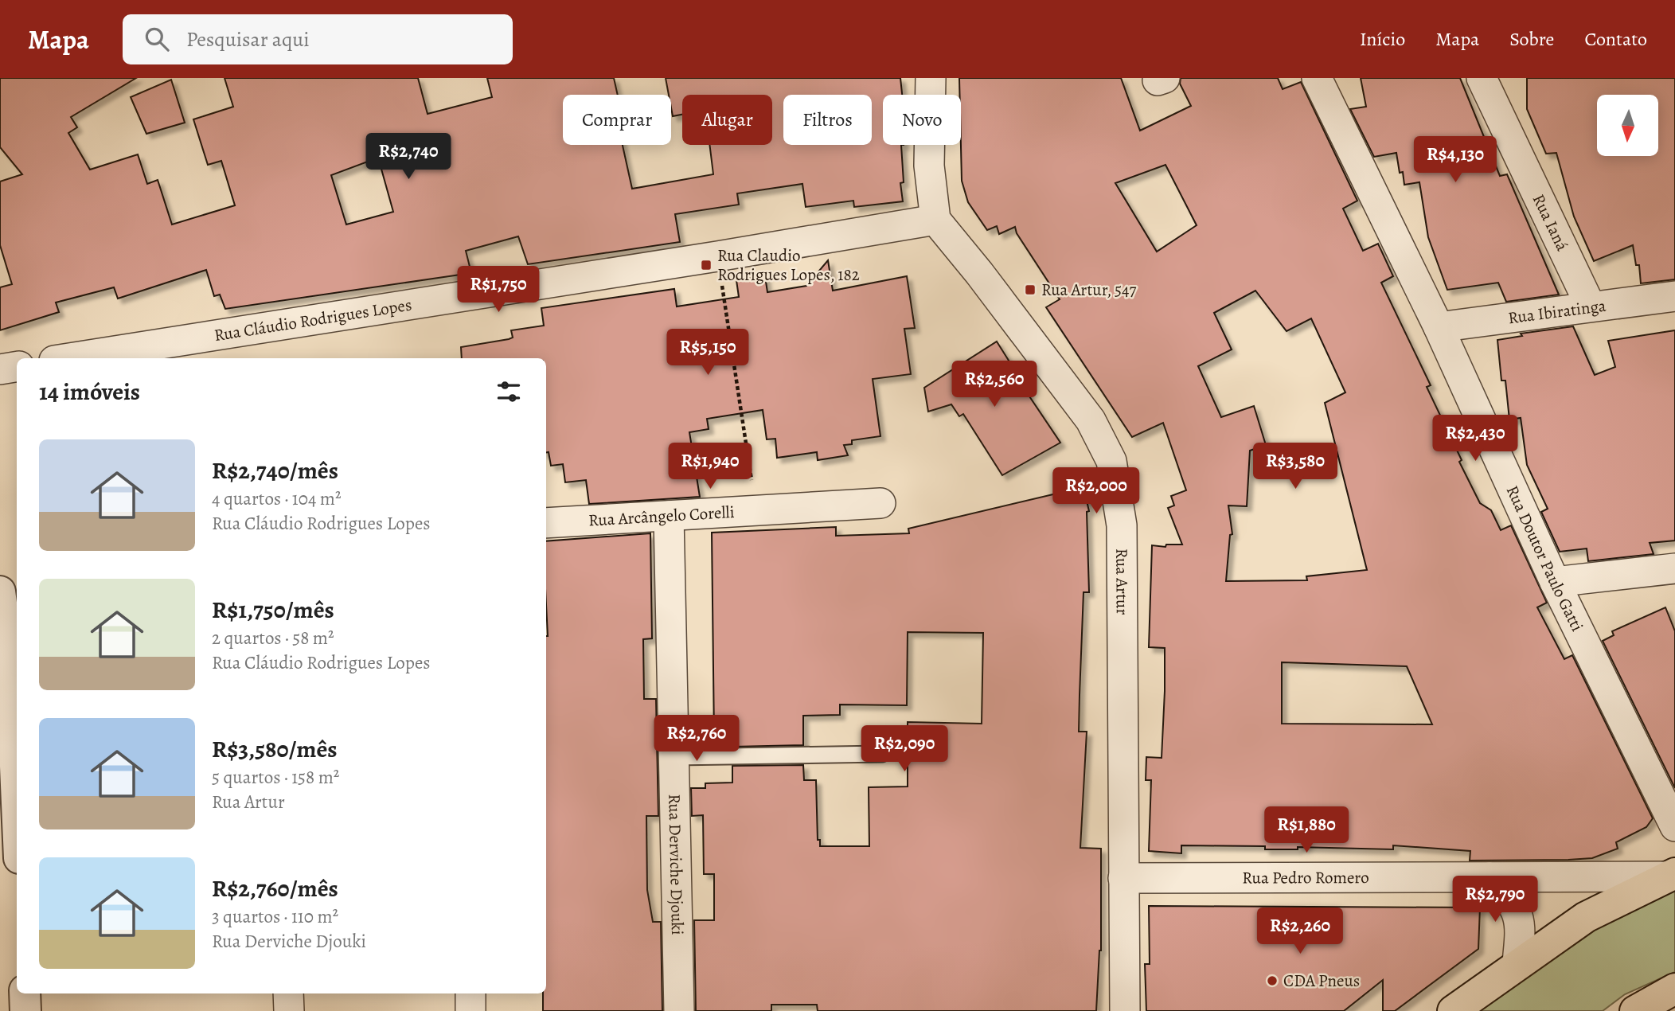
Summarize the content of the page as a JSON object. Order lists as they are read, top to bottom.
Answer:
{
  "streets": {
    "street": [
      "Rua Ianá",
      "Rua Ibiratinga",
      "Rua Cláudio Rodrigues Lopes",
      "Rua Arcângelo Corelli",
      "Rua Doutor Paulo Gatti",
      "Rua Artur",
      "Rua Derviche Djouki",
      "Rua Pedro Romero"
    ]
  },
  "crossings": [
    ["Rua Ianá", "Rua Ibiratinga"],
    ["Rua Ibiratinga", "Rua Doutor Paulo Gatti"],
    ["Rua Cláudio Rodrigues Lopes", "Rua Artur"],
    ["Rua Arcângelo Corelli", "Rua Derviche Djouki"],
    ["Rua Artur", "Rua Pedro Romero"]
  ],
  "places": {
    "transit": ["Rua Claudio Rodrigues Lopes, 182", "Rua Artur, 547"],
    "other": ["CDA Pneus"]
  },
  "north": "bottom",
  "page": {
    "header": "Mapa",
    "search": "Pesquisar aqui",
    "nav": [
      "Início",
      "Mapa",
      "Sobre",
      "Contato"
    ],
    "chip": [
      "Comprar",
      "Alugar",
      "Filtros",
      "Novo"
    ],
    "price": [
      "R$2,740",
      "R$4,130",
      "R$1,750",
      "R$5,150",
      "R$2,560",
      "R$2,430",
      "R$1,940",
      "R$3,580",
      "R$2,000",
      "R$2,760",
      "R$2,090",
      "R$1,880",
      "R$2,790",
      "R$2,260"
    ],
    "heading": "14 imóveis",
    "list": [
      {
        "name": "R$2,740/mês",
        "note": "4 quartos · 104 m² · Rua Cláudio Rodrigues Lopes"
      },
      {
        "name": "R$1,750/mês",
        "note": "2 quartos · 58 m² · Rua Cláudio Rodrigues Lopes"
      },
      {
        "name": "R$3,580/mês",
        "note": "5 quartos · 158 m² · Rua Artur"
      },
      {
        "name": "R$2,760/mês",
        "note": "3 quartos · 110 m² · Rua Derviche Djouki"
      }
    ]
  }
}
